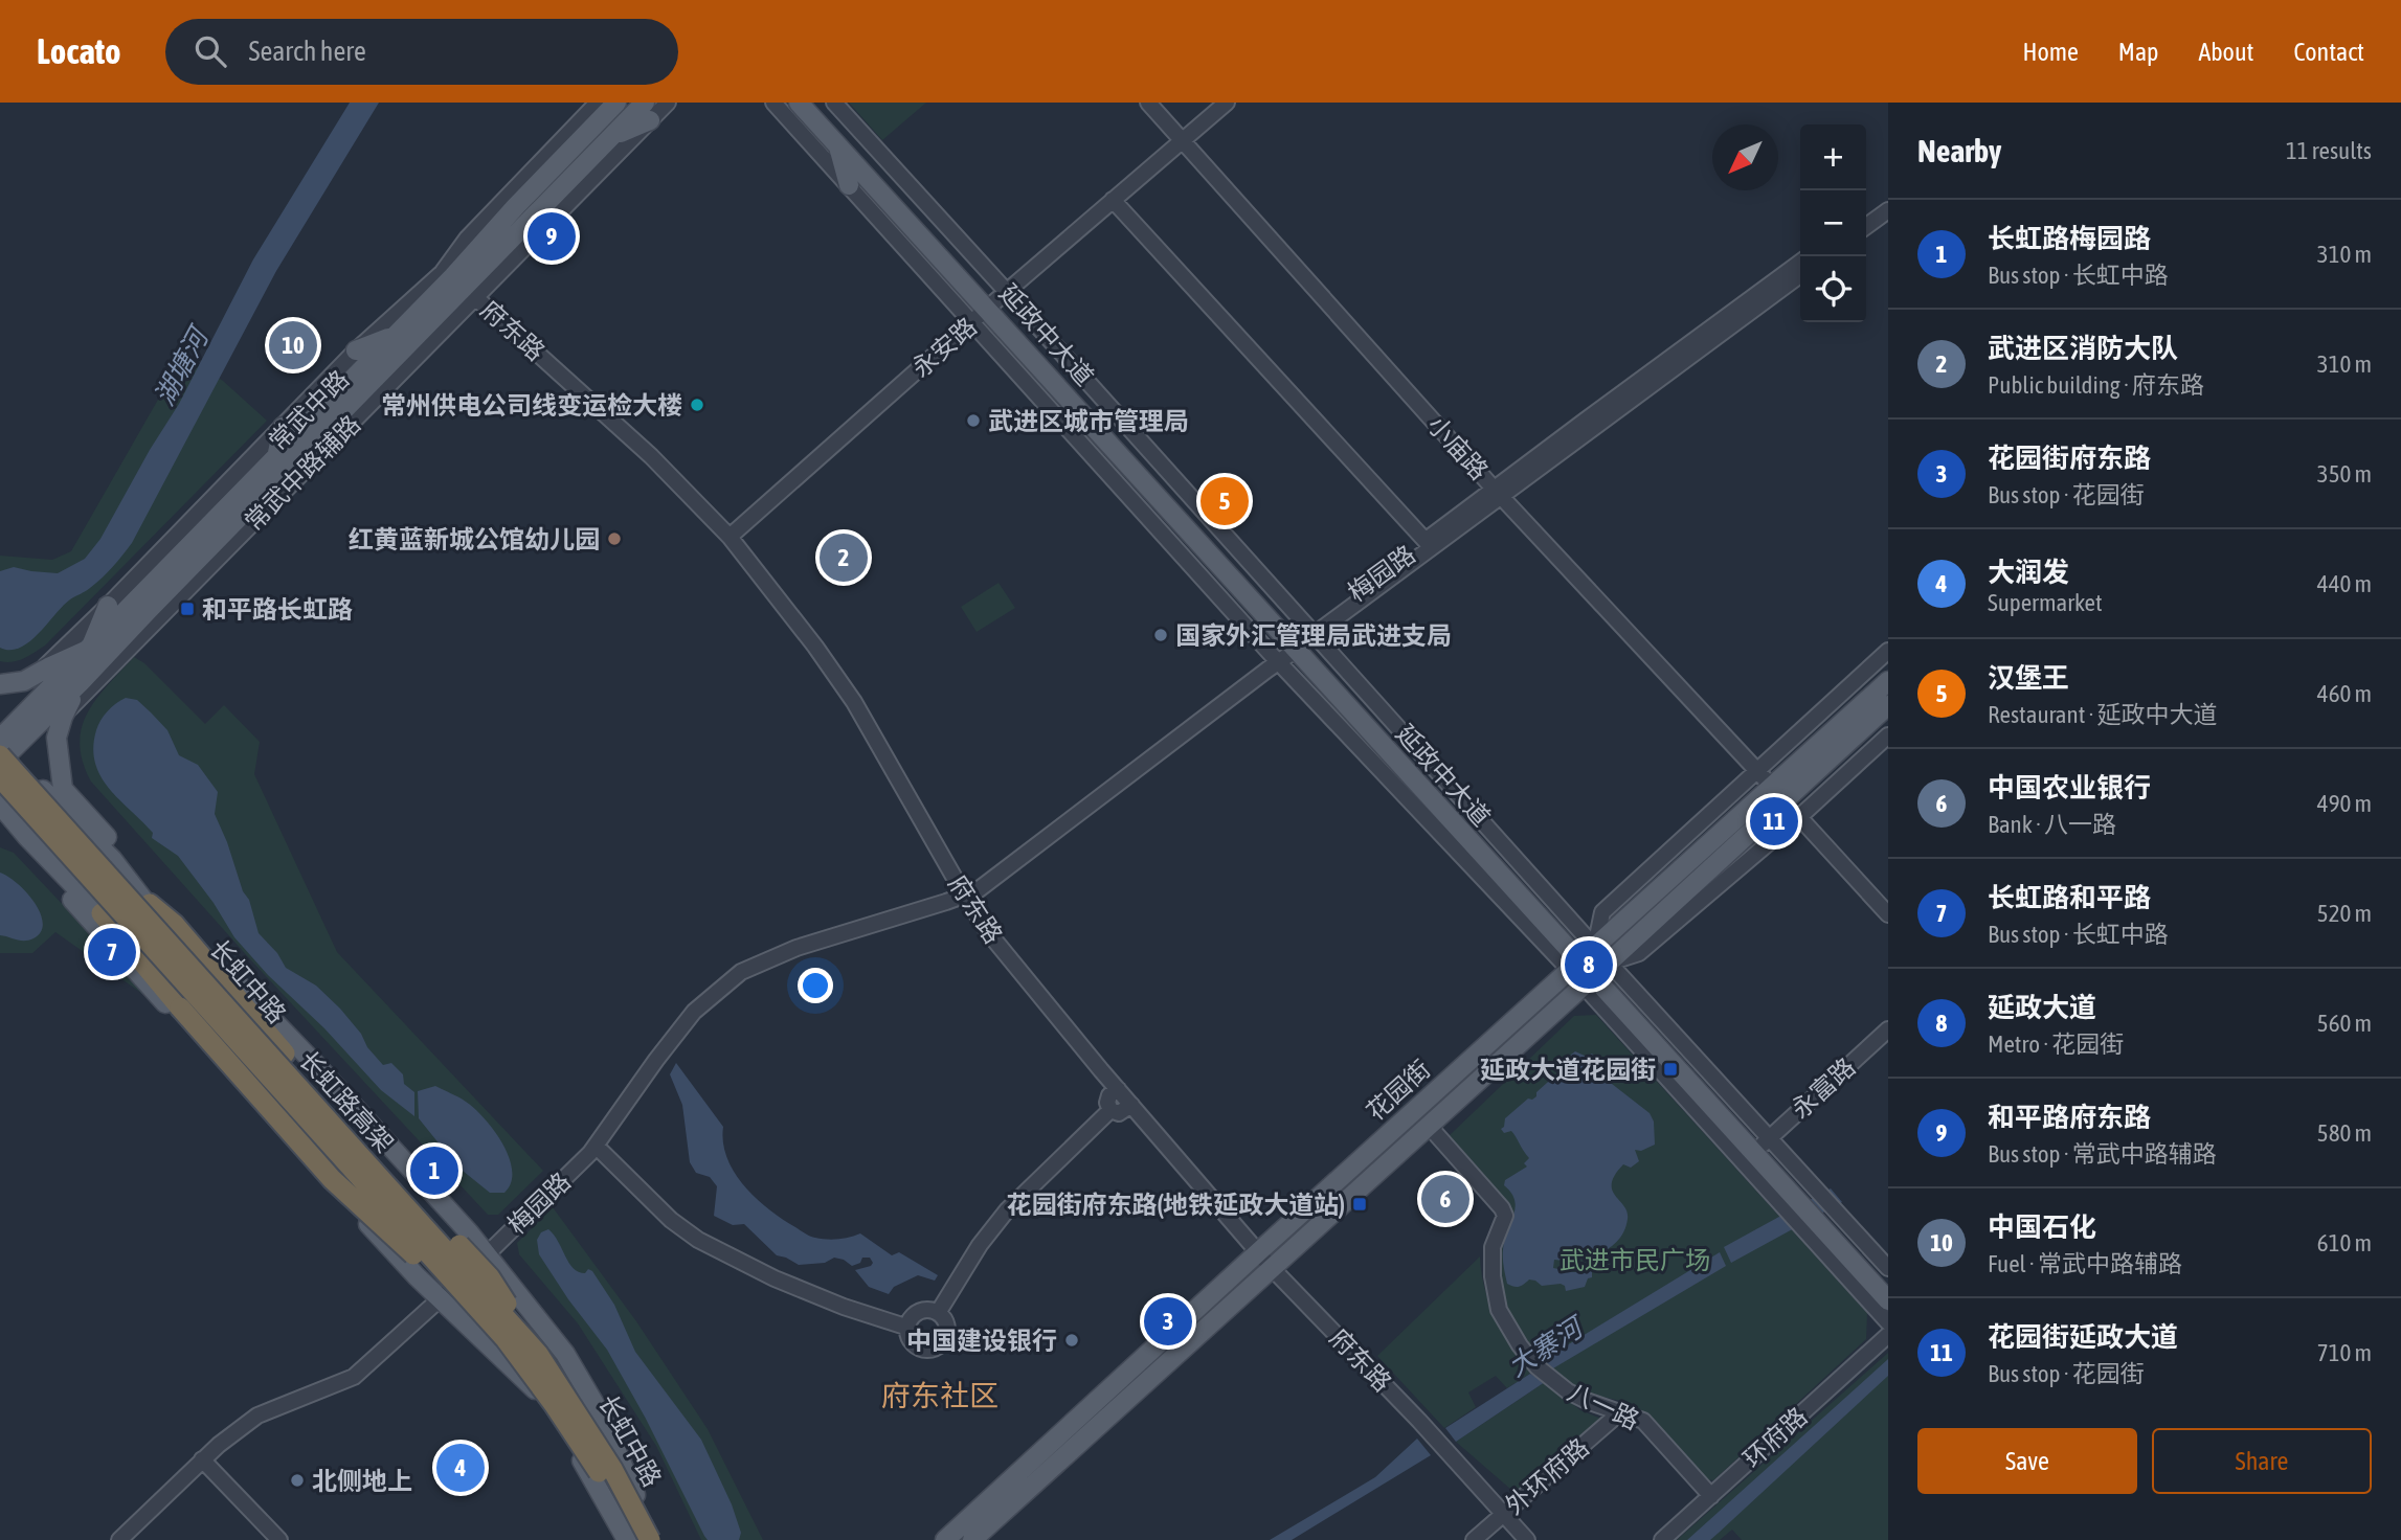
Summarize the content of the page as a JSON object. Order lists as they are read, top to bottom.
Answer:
{
  "streets": {
    "highway": ["长虹路高架"],
    "main road": [
      "延政中大道",
      "常武中路",
      "长虹中路",
      "花园街"
    ],
    "street": [
      "府东路",
      "永安路",
      "小庙路",
      "常武中路辅路",
      "梅园路",
      "永富路",
      "八一路",
      "环府路",
      "外环府路"
    ]
  },
  "crossings": [
    ["府东路", "永安路"],
    ["府东路", "常武中路"],
    ["府东路", "常武中路辅路"],
    ["府东路", "梅园路"],
    ["府东路", "花园街"],
    ["府东路", "外环府路"],
    ["延政中大道", "永安路"],
    ["延政中大道", "梅园路"],
    ["延政中大道", "花园街"],
    ["永安路", "小庙路"],
    ["常武中路", "常武中路辅路"],
    ["常武中路", "长虹中路"],
    ["常武中路", "长虹路高架"],
    ["小庙路", "梅园路"],
    ["小庙路", "花园街"],
    ["梅园路", "长虹中路"],
    ["长虹中路", "长虹路高架"],
    ["花园街", "八一路"],
    ["八一路", "环府路"],
    ["八一路", "外环府路"]
  ],
  "districts": ["府东社区"],
  "water": ["湖塘河", "大寨河"],
  "parks": ["武进市民广场"],
  "places": {
    "other": [
      "常州供电公司线变运检大楼",
      "武进区城市管理局",
      "红黄蓝新城公馆幼儿园",
      "国家外汇管理局武进支局",
      "中国建设银行",
      "北侧地上"
    ],
    "transit": ["和平路长虹路", "延政大道花园街", "花园街府东路(地铁延政大道站)"]
  },
  "north": "bottom left",
  "page": {
    "header": "Locato",
    "search": "Search here",
    "nav": [
      "Home",
      "Map",
      "About",
      "Contact"
    ],
    "heading": ["Nearby", "11 results"],
    "map_buttons": ["+", "−"],
    "list": [
      {
        "mark": "1",
        "name": "长虹路梅园路",
        "note": "Bus stop · 长虹中路",
        "value": "310 m"
      },
      {
        "mark": "2",
        "name": "武进区消防大队",
        "note": "Public building · 府东路",
        "value": "310 m"
      },
      {
        "mark": "3",
        "name": "花园街府东路",
        "note": "Bus stop · 花园街",
        "value": "350 m"
      },
      {
        "mark": "4",
        "name": "大润发",
        "note": "Supermarket",
        "value": "440 m"
      },
      {
        "mark": "5",
        "name": "汉堡王",
        "note": "Restaurant · 延政中大道",
        "value": "460 m"
      },
      {
        "mark": "6",
        "name": "中国农业银行",
        "note": "Bank · 八一路",
        "value": "490 m"
      },
      {
        "mark": "7",
        "name": "长虹路和平路",
        "note": "Bus stop · 长虹中路",
        "value": "520 m"
      },
      {
        "mark": "8",
        "name": "延政大道",
        "note": "Metro · 花园街",
        "value": "560 m"
      },
      {
        "mark": "9",
        "name": "和平路府东路",
        "note": "Bus stop · 常武中路辅路",
        "value": "580 m"
      },
      {
        "mark": "10",
        "name": "中国石化",
        "note": "Fuel · 常武中路辅路",
        "value": "610 m"
      },
      {
        "mark": "11",
        "name": "花园街延政大道",
        "note": "Bus stop · 花园街",
        "value": "710 m"
      }
    ],
    "pins": [
      "9",
      "10",
      "5",
      "2",
      "11",
      "7",
      "8",
      "1",
      "6",
      "3",
      "4"
    ],
    "buttons": ["Save", "Share"]
  }
}
